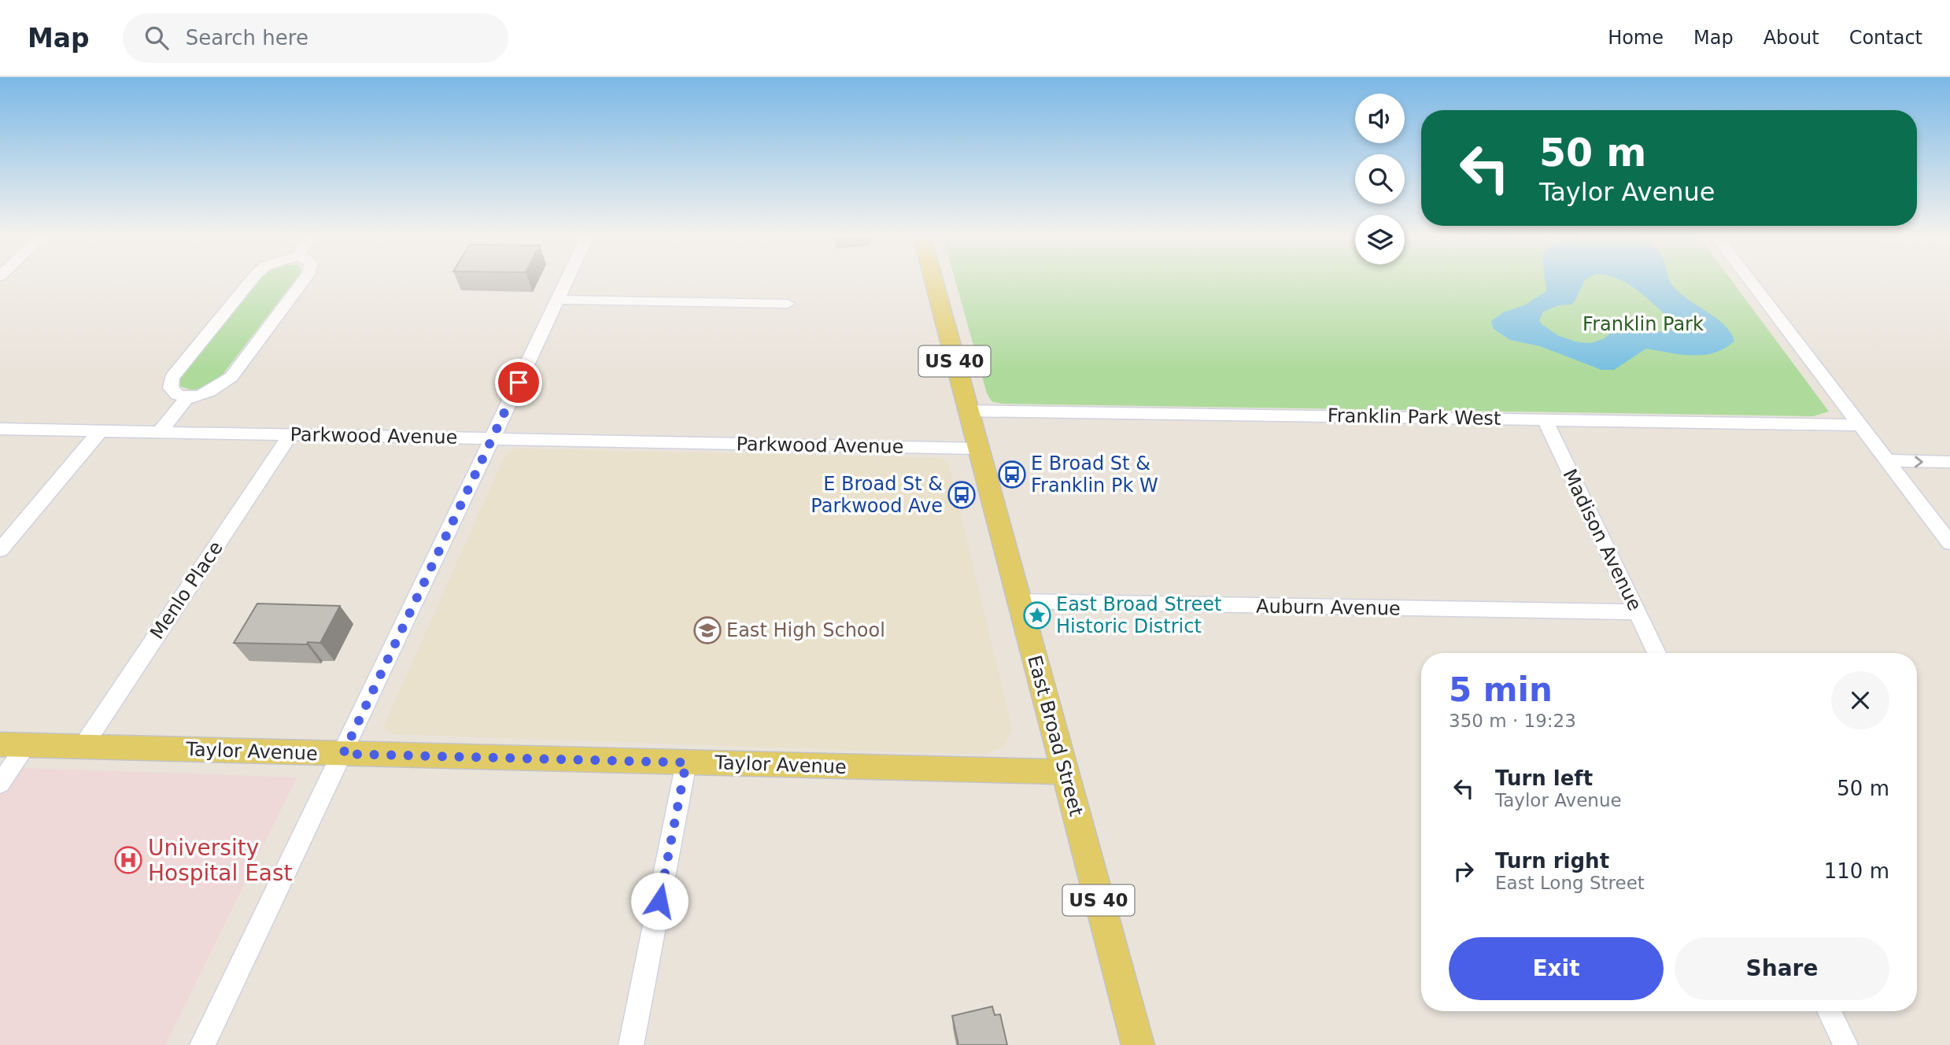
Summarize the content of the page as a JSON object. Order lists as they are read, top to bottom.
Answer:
{
  "streets": {
    "main road": ["US 40", "East Broad Street", "Taylor Avenue"],
    "street": [
      "Franklin Park West",
      "Parkwood Avenue",
      "Madison Avenue",
      "Menlo Place",
      "Auburn Avenue"
    ]
  },
  "crossings": [
    ["Franklin Park West", "Madison Avenue"],
    ["Franklin Park West", "East Broad Street"],
    ["Parkwood Avenue", "Menlo Place"],
    ["Parkwood Avenue", "East Broad Street"],
    ["Madison Avenue", "Auburn Avenue"],
    ["Menlo Place", "Taylor Avenue"],
    ["Auburn Avenue", "East Broad Street"],
    ["East Broad Street", "Taylor Avenue"]
  ],
  "parks": ["Franklin Park"],
  "places": {
    "bus stop": ["E Broad St & Franklin Pk W", "E Broad St & Parkwood Ave"],
    "place": ["East Broad Street Historic District"],
    "school or university": ["East High School"],
    "hospital": ["University Hospital East"]
  },
  "page": {
    "header": "Map",
    "search": "Search here",
    "nav": [
      "Home",
      "Map",
      "About",
      "Contact"
    ],
    "turn": ["50 m", "Taylor Avenue"],
    "heading": ["5 min", "350 m · 19:23"],
    "list": [
      {
        "name": "Turn left",
        "note": "Taylor Avenue",
        "value": "50 m"
      },
      {
        "name": "Turn right",
        "note": "East Long Street",
        "value": "110 m"
      }
    ],
    "buttons": ["Exit", "Share"]
  }
}
